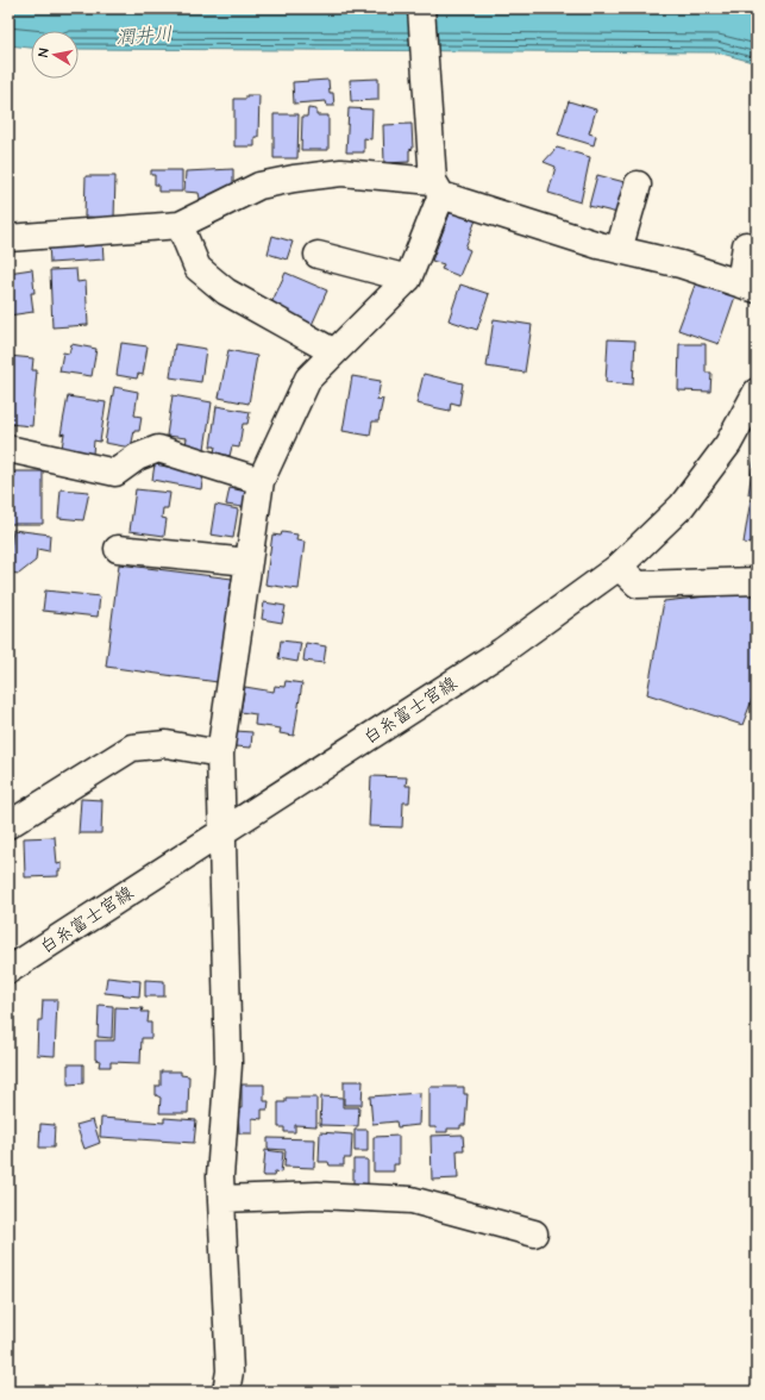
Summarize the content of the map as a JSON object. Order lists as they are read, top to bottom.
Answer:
{
  "streets": {
    "street": ["白糸富士宮線"]
  },
  "water": ["潤井川"],
  "north": "left"
}
